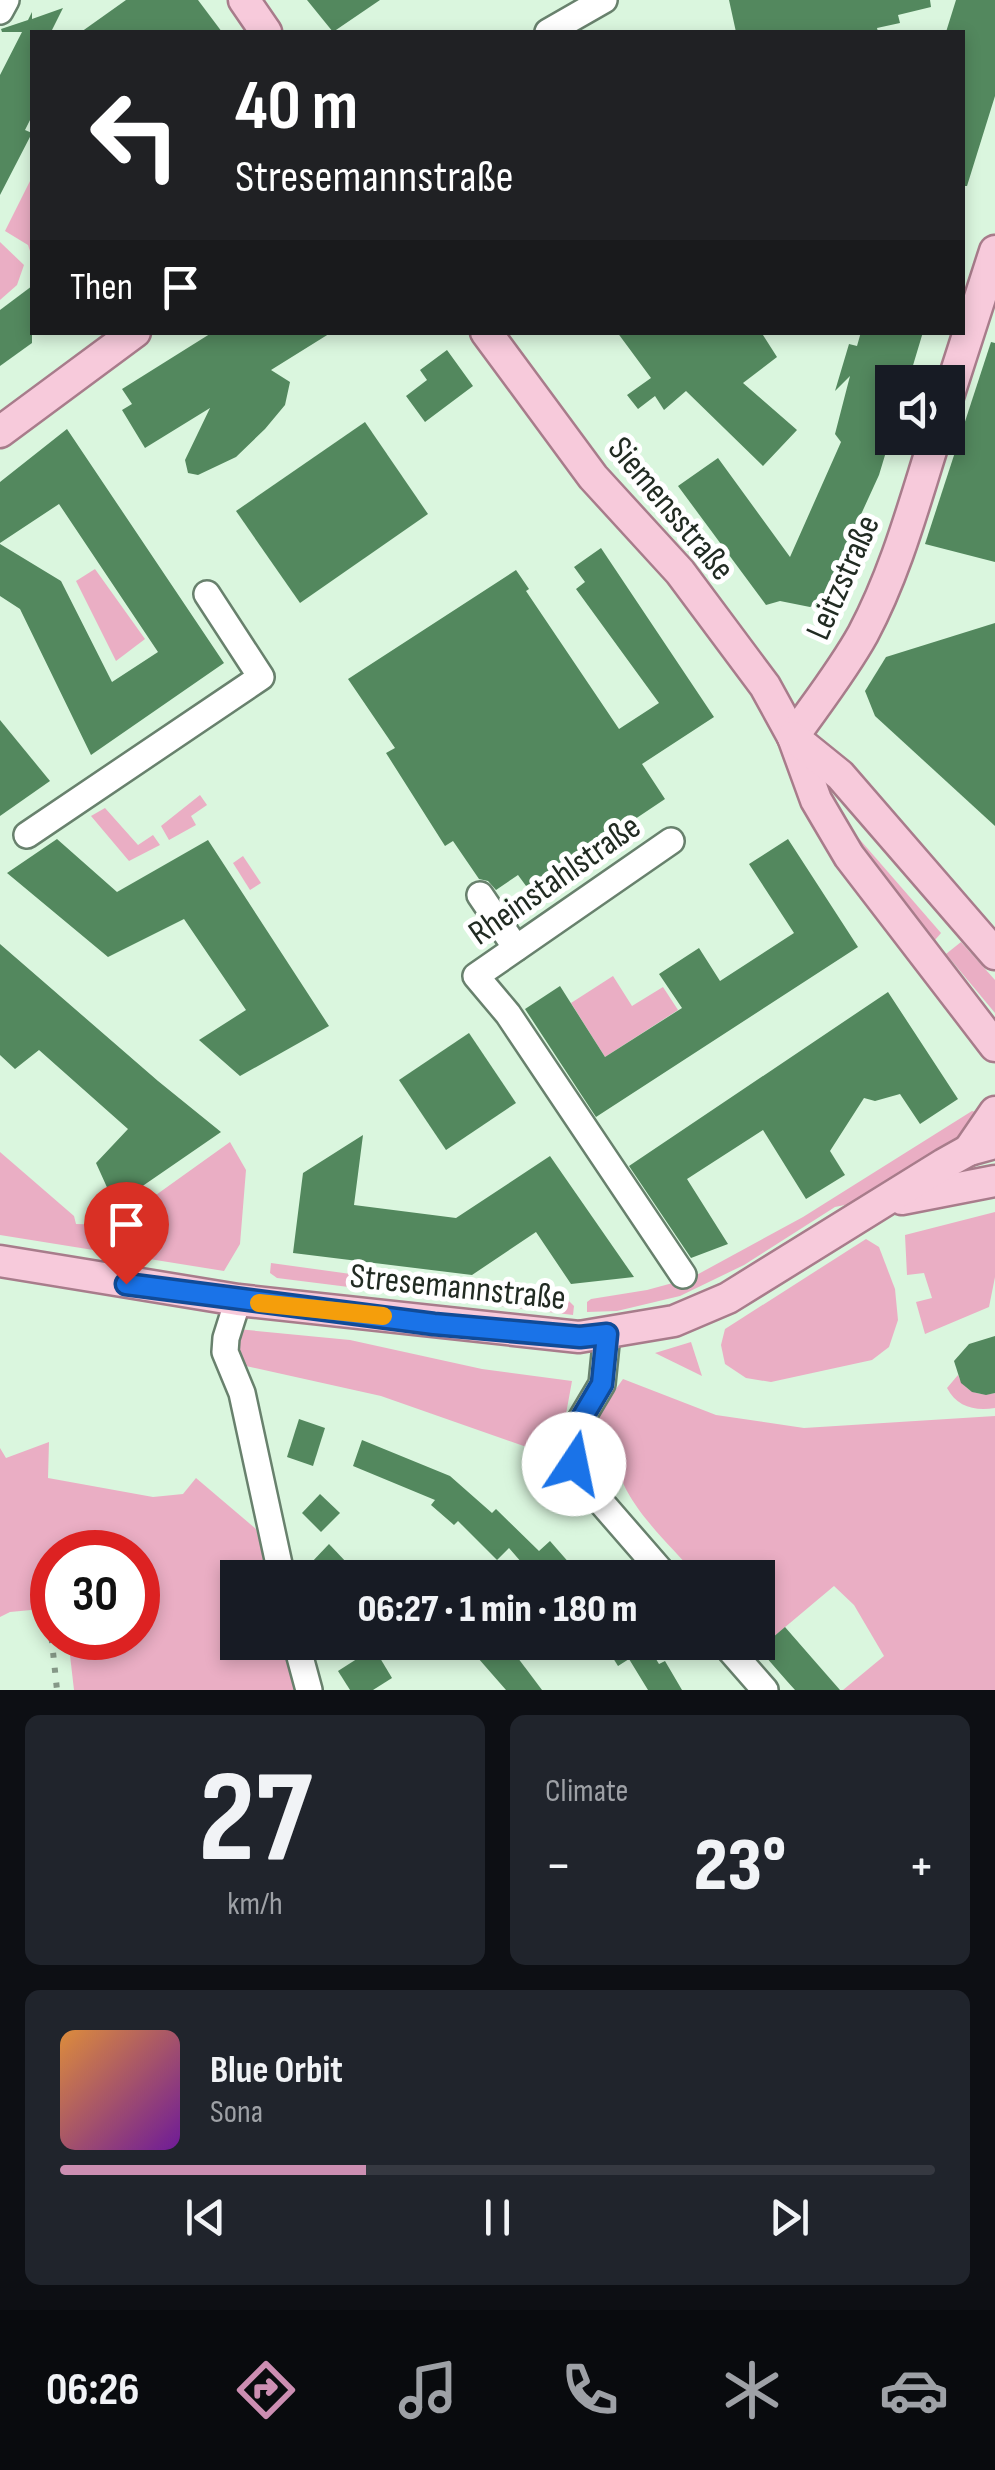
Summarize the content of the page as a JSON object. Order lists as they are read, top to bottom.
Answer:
{
  "streets": {
    "main road": ["Siemensstraße", "Leitzstraße", "Stresemannstraße"],
    "street": ["Rheinstahlstraße"]
  },
  "crossings": [
    ["Siemensstraße", "Leitzstraße"]
  ],
  "page": {
    "turn": ["40 m", "Stresemannstraße"],
    "then": "Then",
    "limit": "30",
    "trip": "06:27 · 1 min · 180 m",
    "tile": [
      ["27", "km/h"],
      "Climate"
    ],
    "heat": ["−", "23°", "+"],
    "song": ["Blue Orbit", "Sona"],
    "tabs": "06:26"
  }
}
